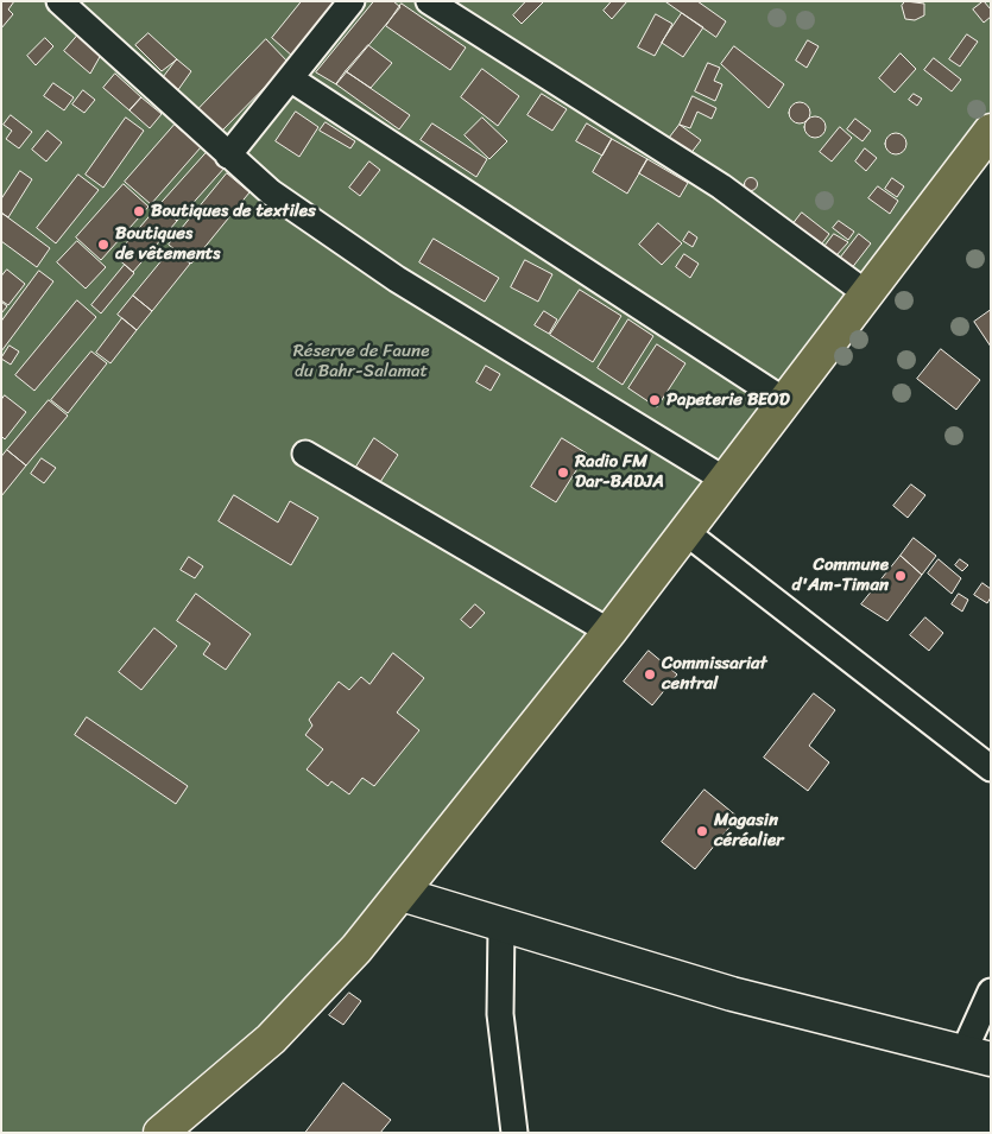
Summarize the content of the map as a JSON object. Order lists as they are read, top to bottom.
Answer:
{
  "parks": ["Réserve de Faune du Bahr-Salamat"],
  "places": [
    "Boutiques de textiles",
    "Boutiques de vêtements",
    "Papeterie BEOD",
    "Radio FM Dar-BADJA",
    "Commune d'Am-Timan",
    "Commissariat central",
    "Magasin céréalier"
  ]
}
